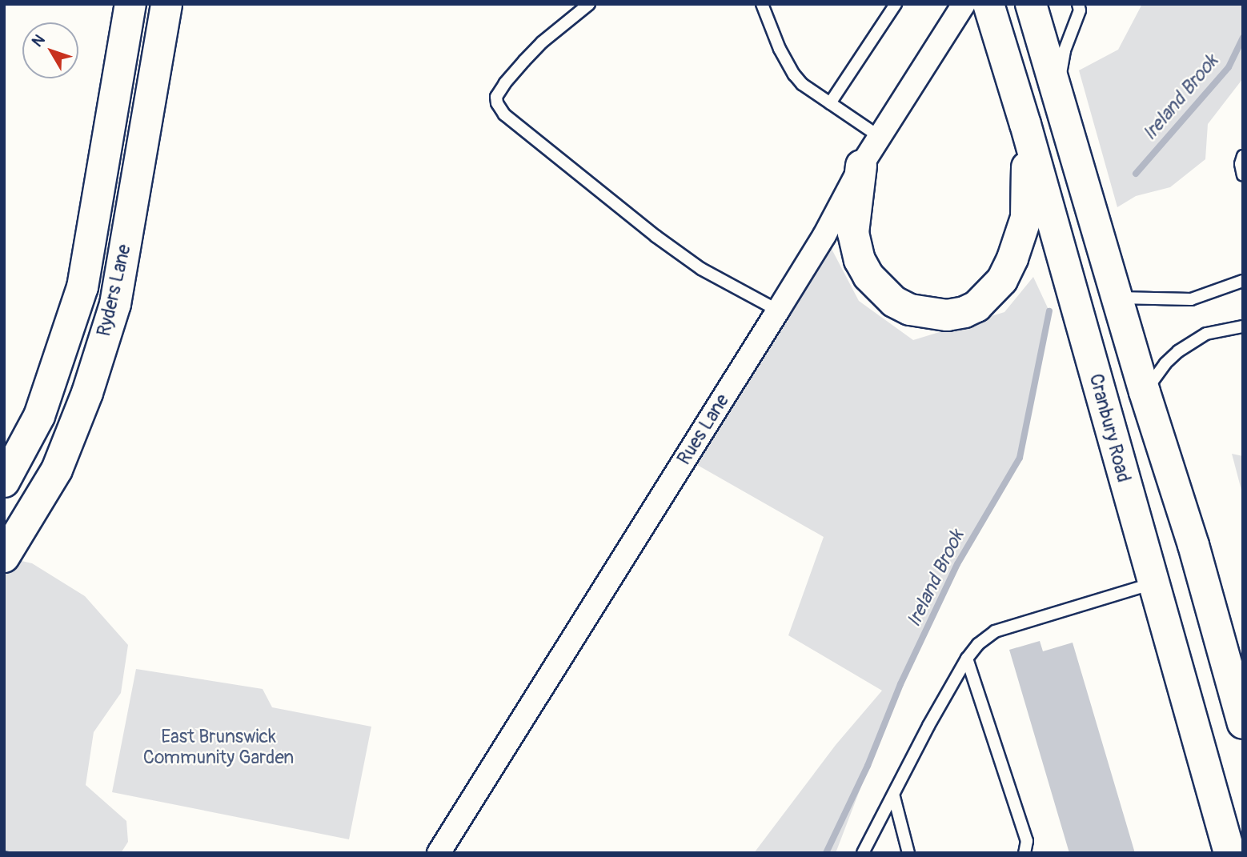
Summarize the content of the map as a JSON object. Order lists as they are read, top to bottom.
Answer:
{
  "streets": {
    "main road": ["Ryders Lane", "Cranbury Road"],
    "street": ["Rues Lane"]
  },
  "water": ["Ireland Brook"],
  "parks": ["East Brunswick Community Garden"],
  "north": "top left"
}
